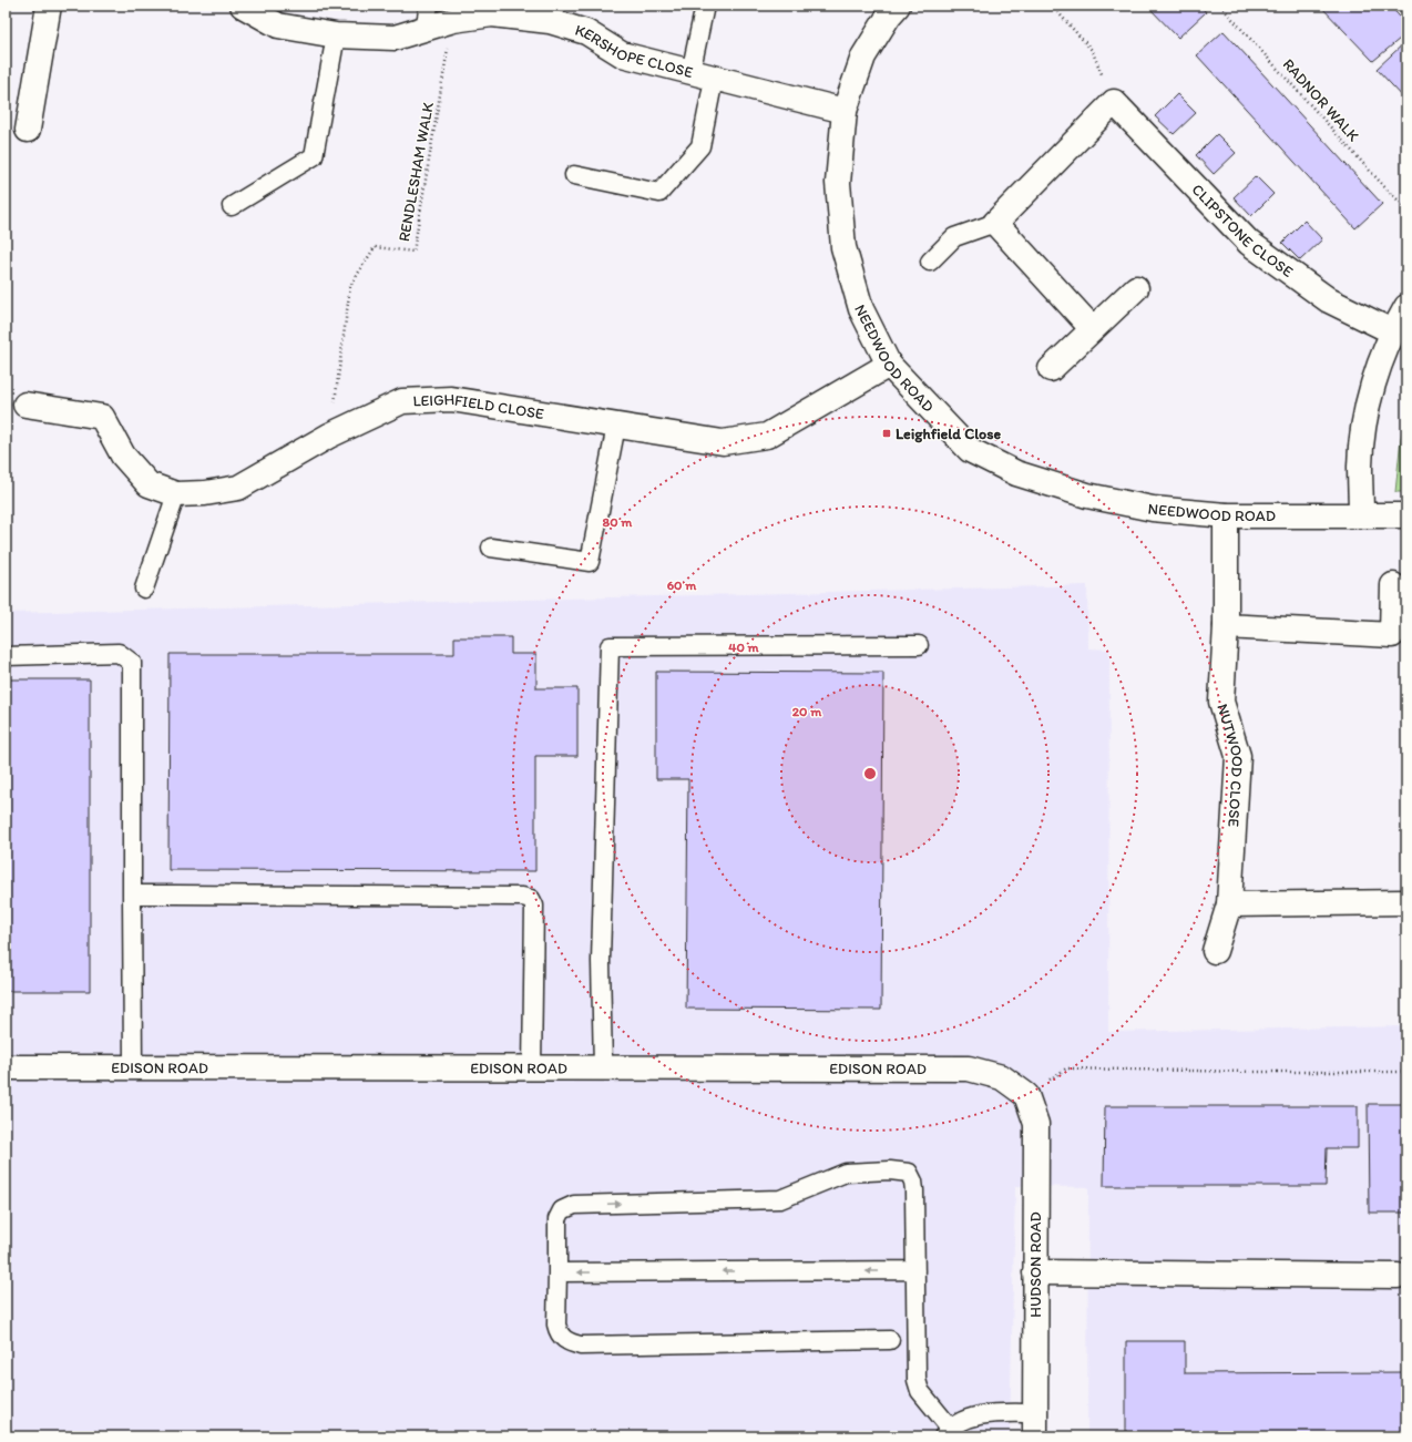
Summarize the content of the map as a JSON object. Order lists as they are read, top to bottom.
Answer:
{
  "streets": {
    "street": [
      "KERSHOPE CLOSE",
      "CLIPSTONE CLOSE",
      "NEEDWOOD ROAD",
      "LEIGHFIELD CLOSE",
      "NUTWOOD CLOSE",
      "EDISON ROAD",
      "HUDSON ROAD"
    ],
    "path": ["RADNOR WALK", "RENDLESHAM WALK"]
  },
  "crossings": [
    ["KERSHOPE CLOSE", "RENDLESHAM WALK"],
    ["KERSHOPE CLOSE", "NEEDWOOD ROAD"],
    ["RENDLESHAM WALK", "LEIGHFIELD CLOSE"],
    ["NEEDWOOD ROAD", "LEIGHFIELD CLOSE"],
    ["NEEDWOOD ROAD", "NUTWOOD CLOSE"],
    ["EDISON ROAD", "HUDSON ROAD"]
  ],
  "places": {
    "transit": ["Leighfield Close"]
  },
  "rings": [
    "80 m",
    "60 m",
    "40 m",
    "20 m"
  ]
}
